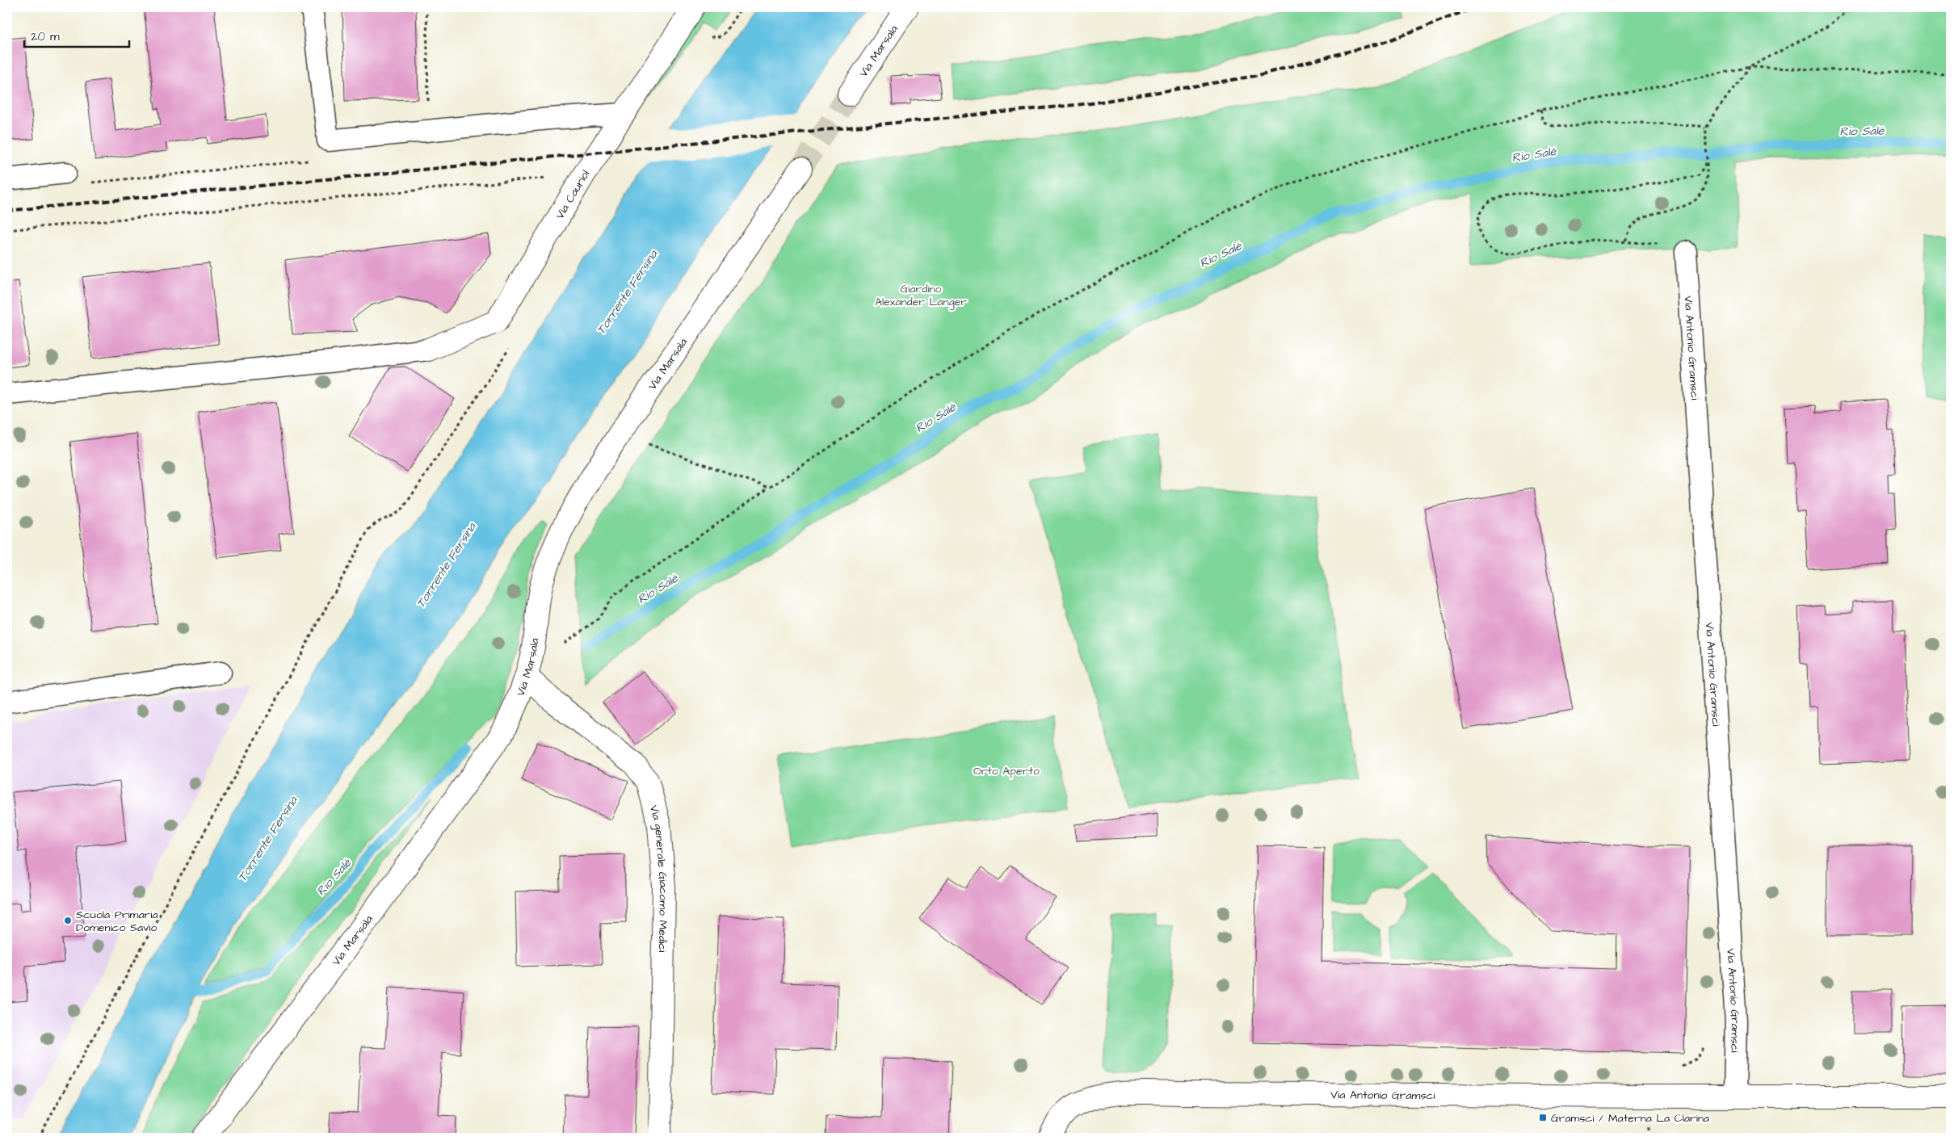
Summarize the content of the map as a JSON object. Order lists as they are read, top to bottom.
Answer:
{
  "streets": {
    "street": [
      "Via Marsala",
      "Via Cauriol",
      "Via Antonio Gramsci",
      "Via generale Giacomo Medici"
    ]
  },
  "crossings": [
    ["Via Marsala", "Via generale Giacomo Medici"]
  ],
  "water": ["Rio Salé", "Torrente Fersina"],
  "parks": ["Giardino Alexander Langer", "Orto Aperto"],
  "places": {
    "other": ["Scuola Primaria Domenico Savio"],
    "transit": ["Gramsci / Materna La Clarina"]
  },
  "scale_bar": "20 m"
}
